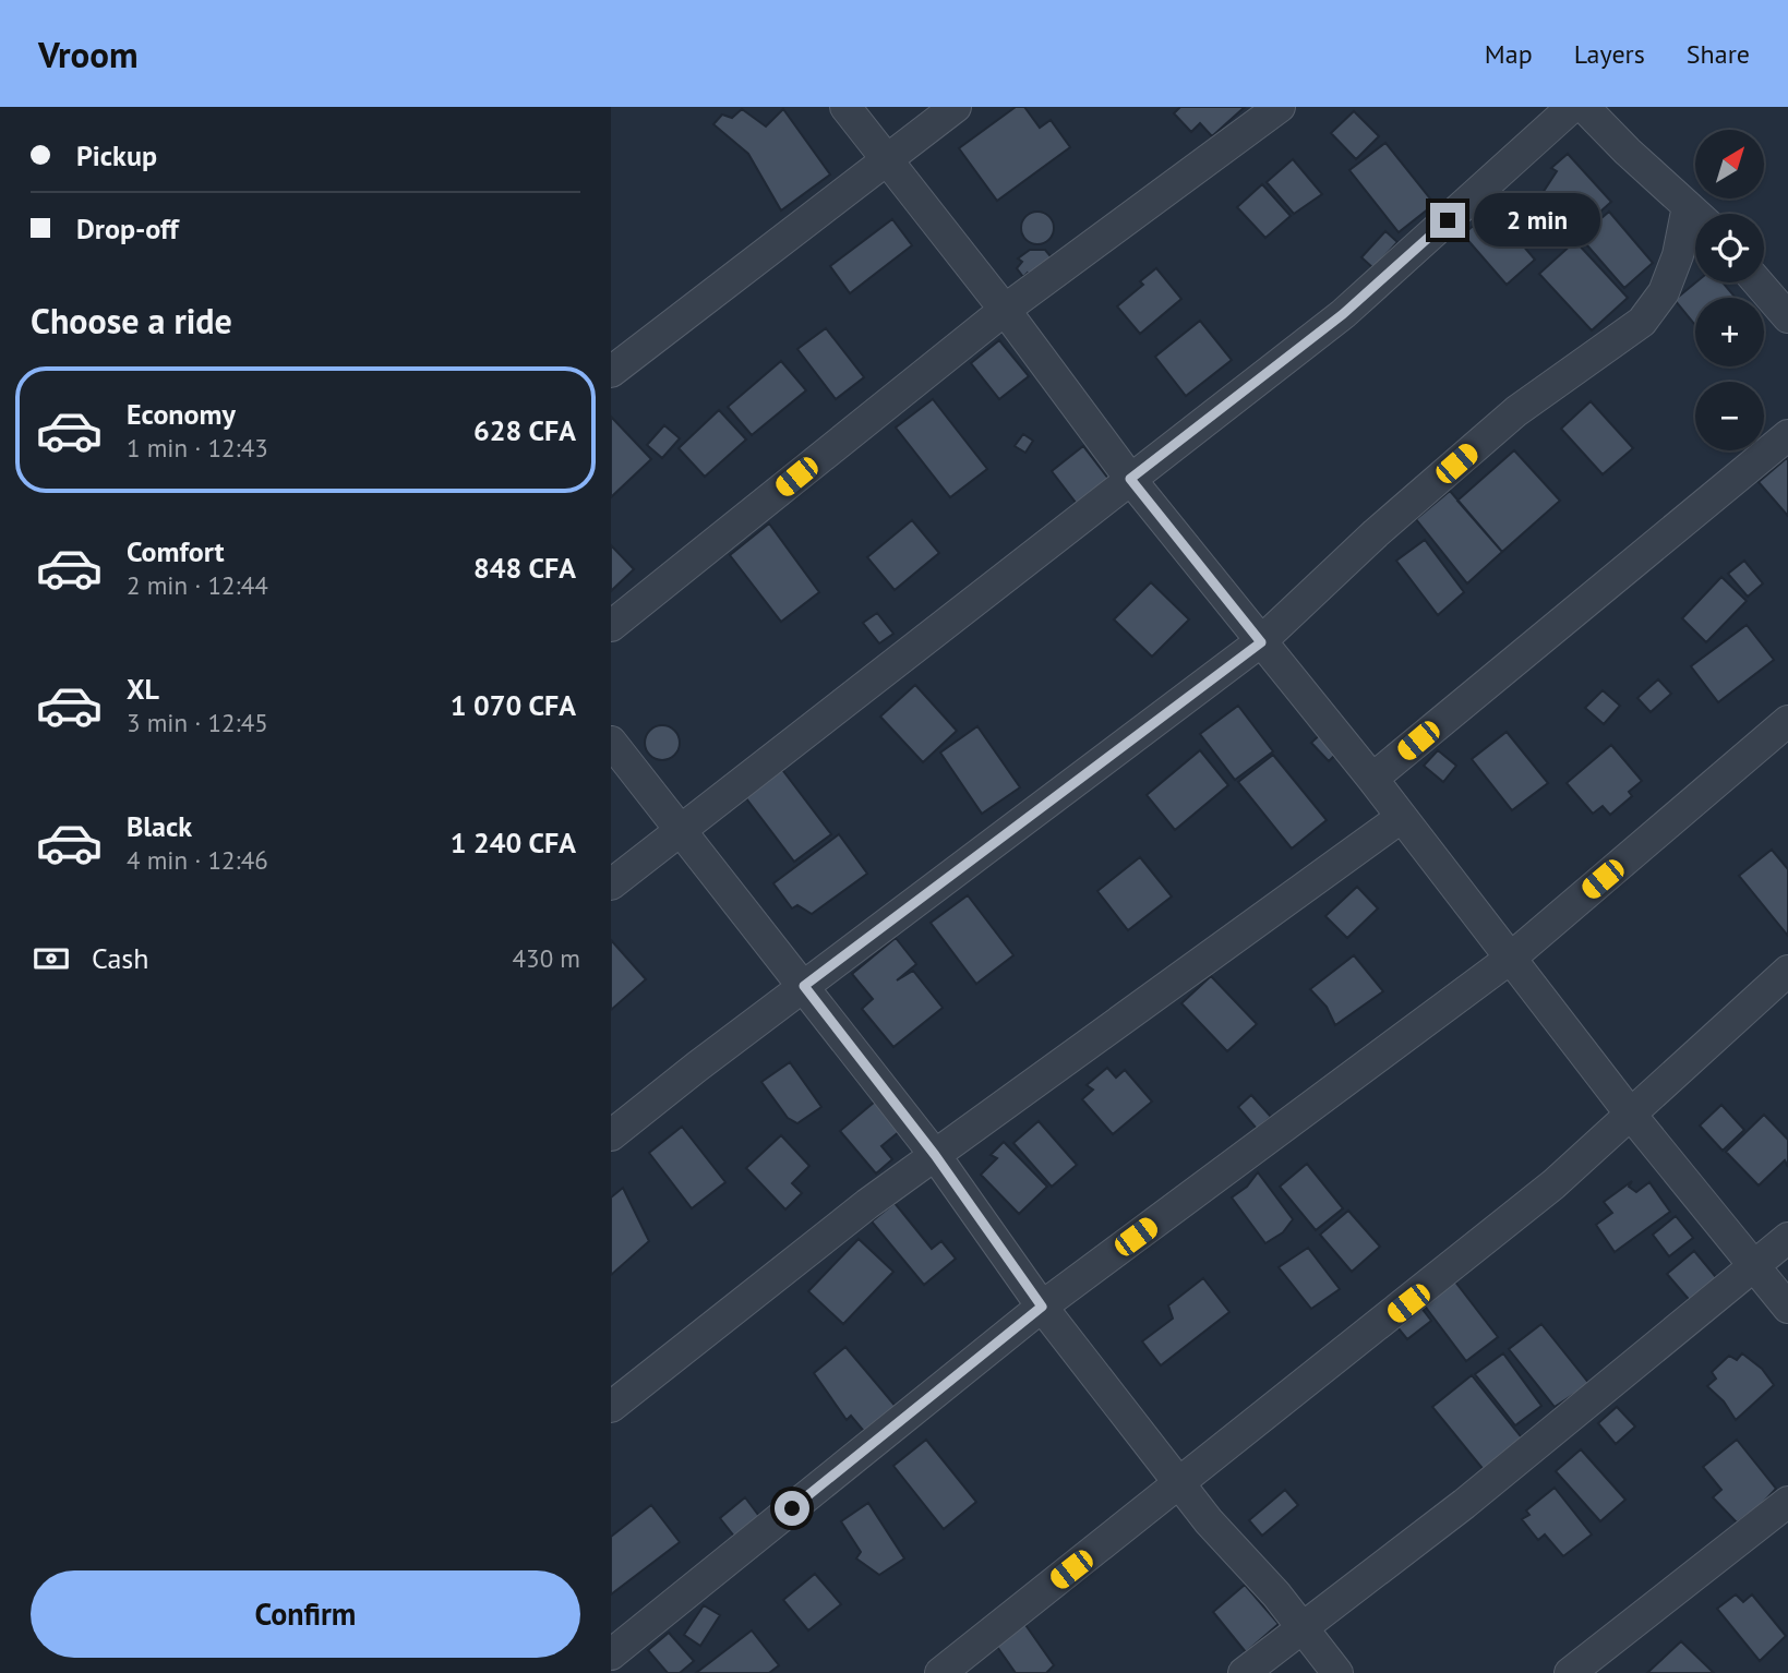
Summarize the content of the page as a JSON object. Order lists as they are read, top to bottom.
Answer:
{
  "north": "top right",
  "page": {
    "header": "Vroom",
    "nav": ["Map", "Layers", "Share"],
    "banner": ["Pickup", "Drop-off"],
    "map_buttons": ["+", "−"],
    "bubble": "2 min",
    "heading": "Choose a ride",
    "list": [
      {
        "name": "Economy",
        "note": "1 min · 12:43",
        "value": "628 CFA"
      },
      {
        "name": "Comfort",
        "note": "2 min · 12:44",
        "value": "848 CFA"
      },
      {
        "name": "XL",
        "note": "3 min · 12:45",
        "value": "1 070 CFA"
      },
      {
        "name": "Black",
        "note": "4 min · 12:46",
        "value": "1 240 CFA"
      }
    ],
    "pay": ["Cash", "430 m"],
    "buttons": "Confirm"
  }
}
